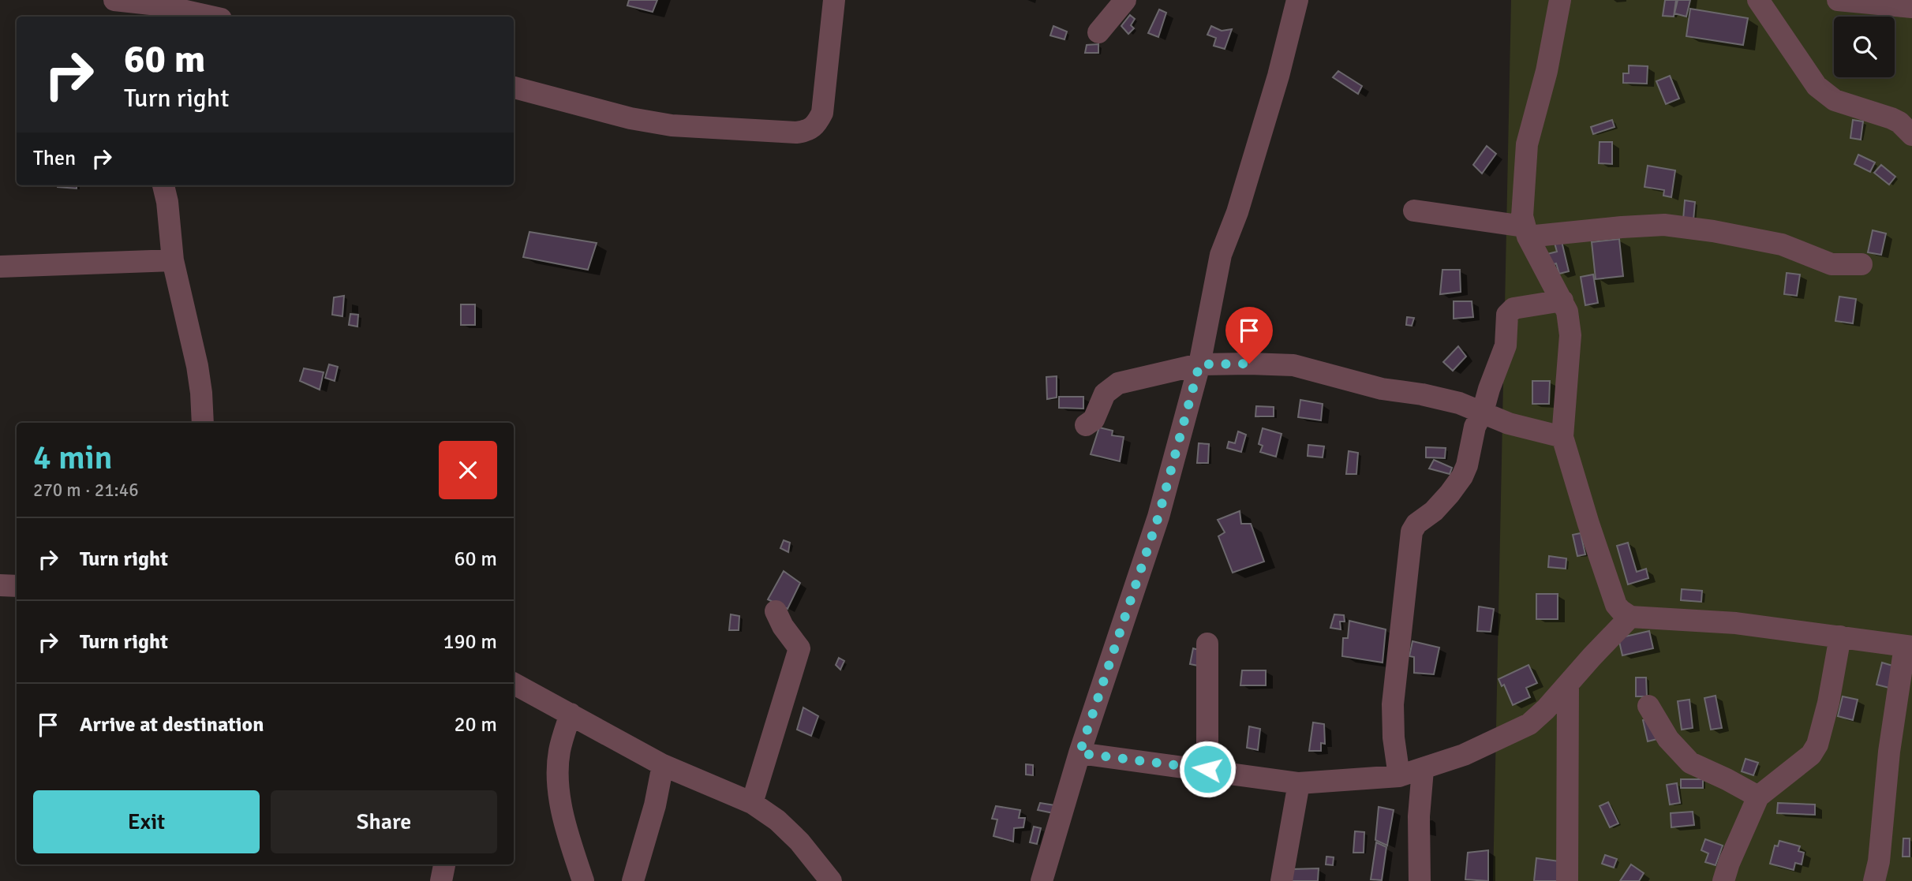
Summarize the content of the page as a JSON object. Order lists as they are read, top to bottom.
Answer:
{
  "page": {
    "turn": ["60 m", "Turn right"],
    "then": "Then",
    "heading": ["4 min", "270 m · 21:46"],
    "list": [
      {
        "name": "Turn right",
        "value": "60 m"
      },
      {
        "name": "Turn right",
        "value": "190 m"
      },
      {
        "name": "Arrive at destination",
        "value": "20 m"
      }
    ],
    "buttons": ["Exit", "Share"]
  }
}
